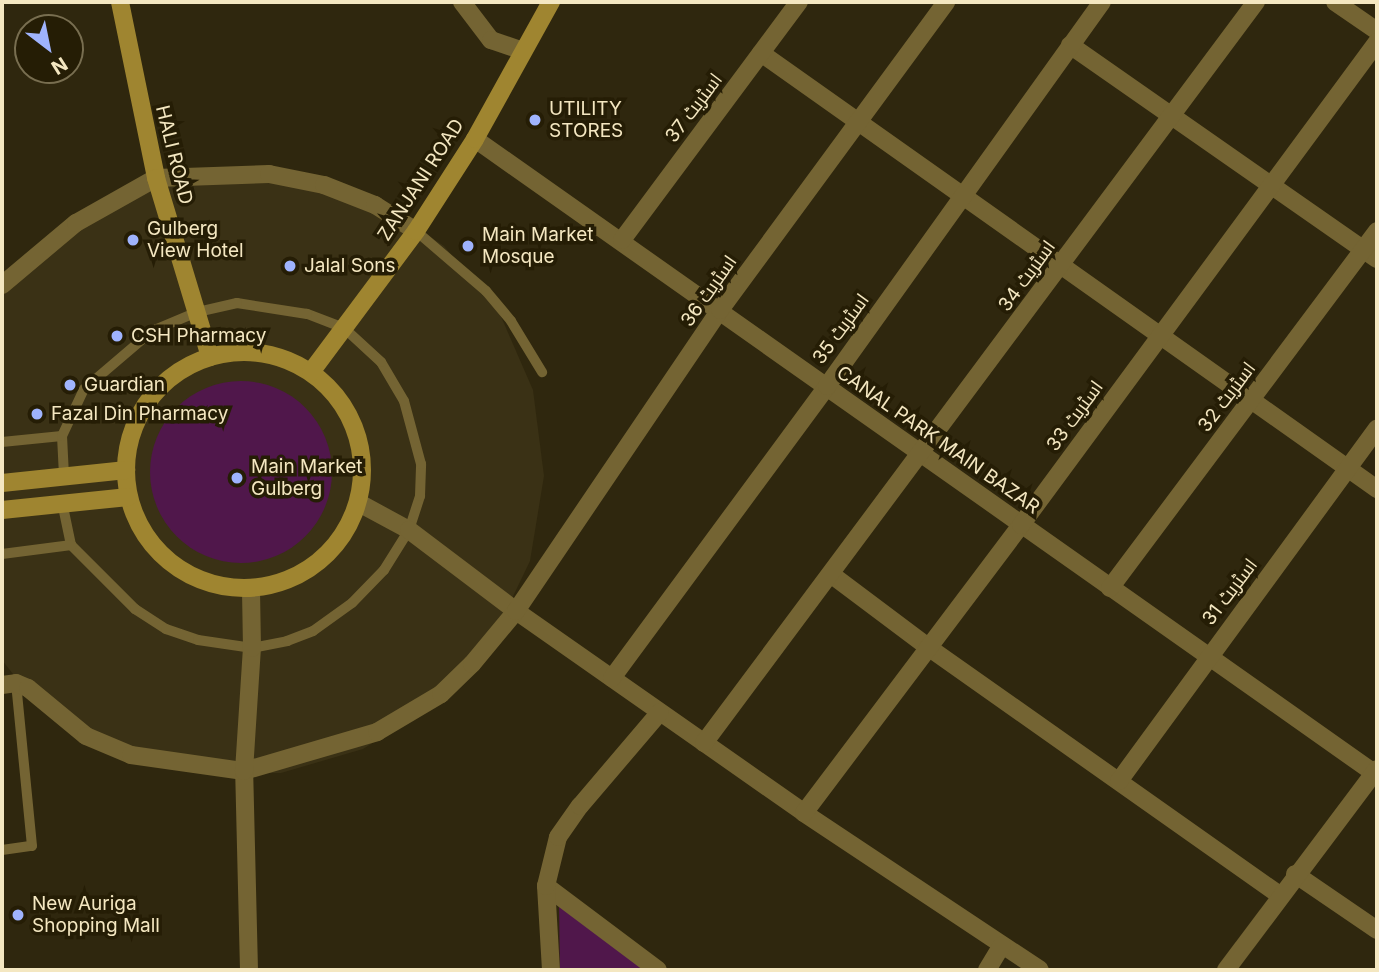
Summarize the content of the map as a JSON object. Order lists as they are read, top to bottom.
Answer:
{
  "streets": {
    "street": [
      "اسٹریٹ 37",
      "HALI ROAD",
      "ZANJANI ROAD",
      "اسٹریٹ 34",
      "اسٹریٹ 36",
      "اسٹریٹ 35",
      "اسٹریٹ 32",
      "اسٹریٹ 33",
      "CANAL PARK MAIN BAZAR",
      "اسٹریٹ 31"
    ]
  },
  "crossings": [
    ["اسٹریٹ 37", "CANAL PARK MAIN BAZAR"],
    ["HALI ROAD", "ZANJANI ROAD"],
    ["ZANJANI ROAD", "CANAL PARK MAIN BAZAR"],
    ["اسٹریٹ 34", "CANAL PARK MAIN BAZAR"],
    ["اسٹریٹ 36", "CANAL PARK MAIN BAZAR"],
    ["اسٹریٹ 35", "CANAL PARK MAIN BAZAR"],
    ["اسٹریٹ 32", "CANAL PARK MAIN BAZAR"],
    ["اسٹریٹ 33", "CANAL PARK MAIN BAZAR"],
    ["CANAL PARK MAIN BAZAR", "اسٹریٹ 31"]
  ],
  "places": [
    "UTILITY STORES",
    "Gulberg View Hotel",
    "Main Market Mosque",
    "Jalal Sons",
    "CSH Pharmacy",
    "Guardian",
    "Fazal Din Pharmacy",
    "Main Market Gulberg",
    "New Auriga Shopping Mall"
  ],
  "north": "bottom right"
}
